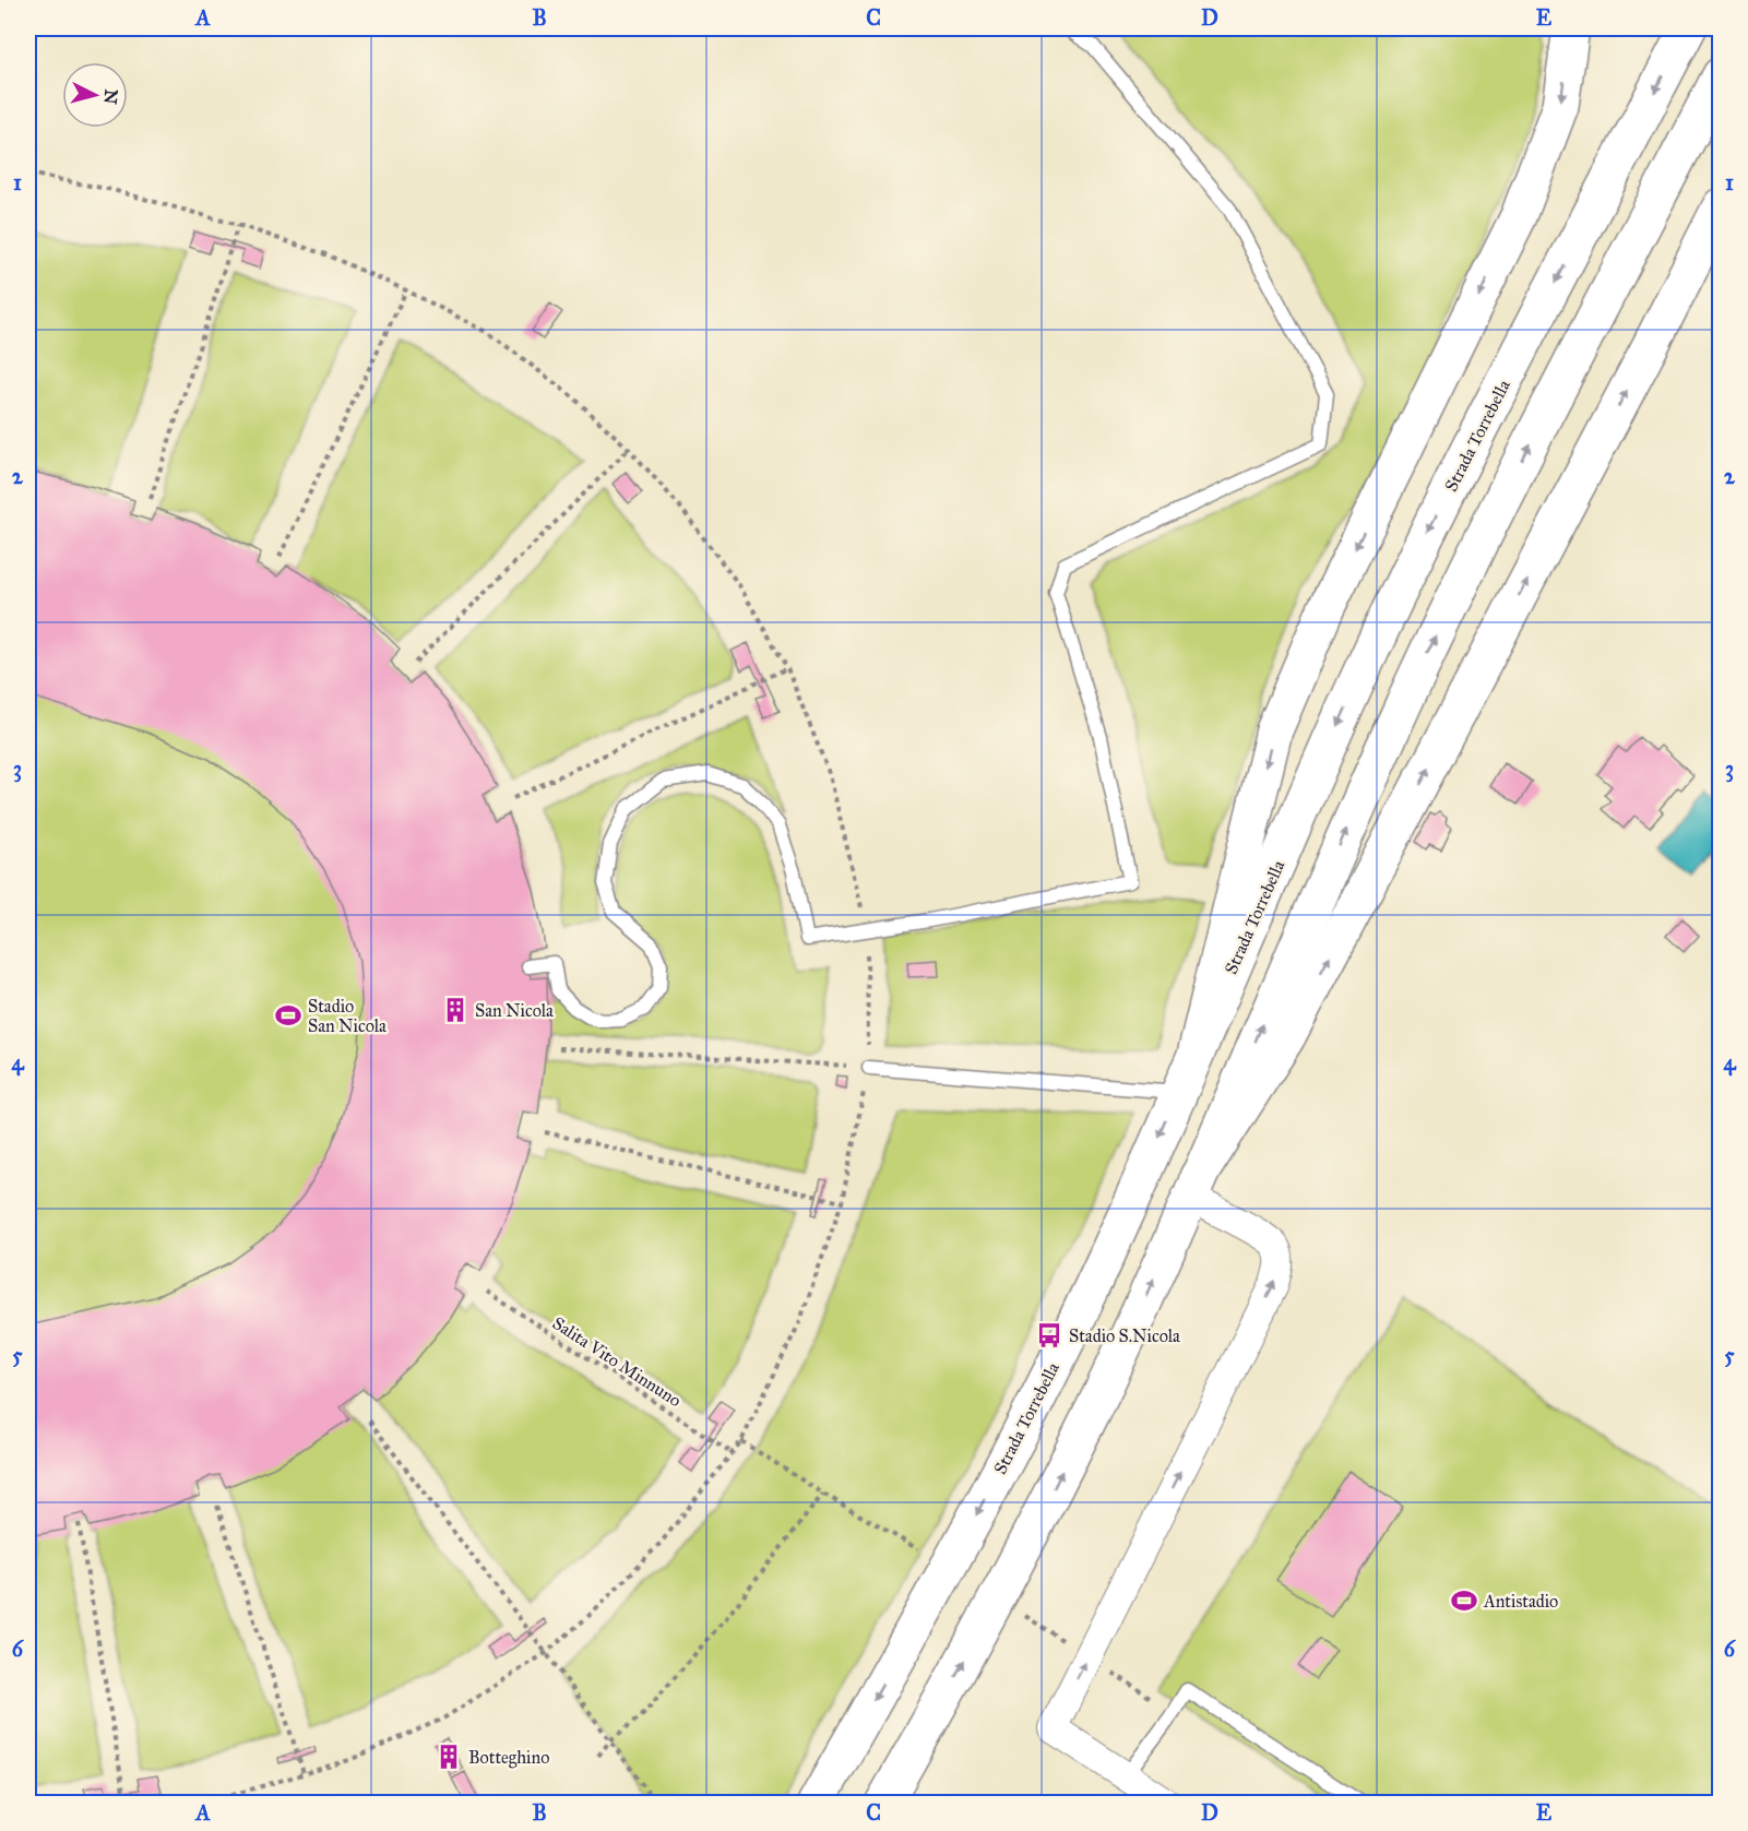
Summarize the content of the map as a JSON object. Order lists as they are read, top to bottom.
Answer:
{
  "streets": {
    "main road": ["Strada Torrebella"],
    "path": ["Salita Vito Minnuno"]
  },
  "places": {
    "building": ["San Nicola", "Botteghino"],
    "sports": ["Stadio San Nicola", "Antistadio"],
    "bus stop": ["Stadio S.Nicola"]
  },
  "north": "right",
  "grid": {
    "columns": [
      "A",
      "B",
      "C",
      "D",
      "E"
    ],
    "rows": [
      "1",
      "2",
      "3",
      "4",
      "5",
      "6"
    ]
  }
}
